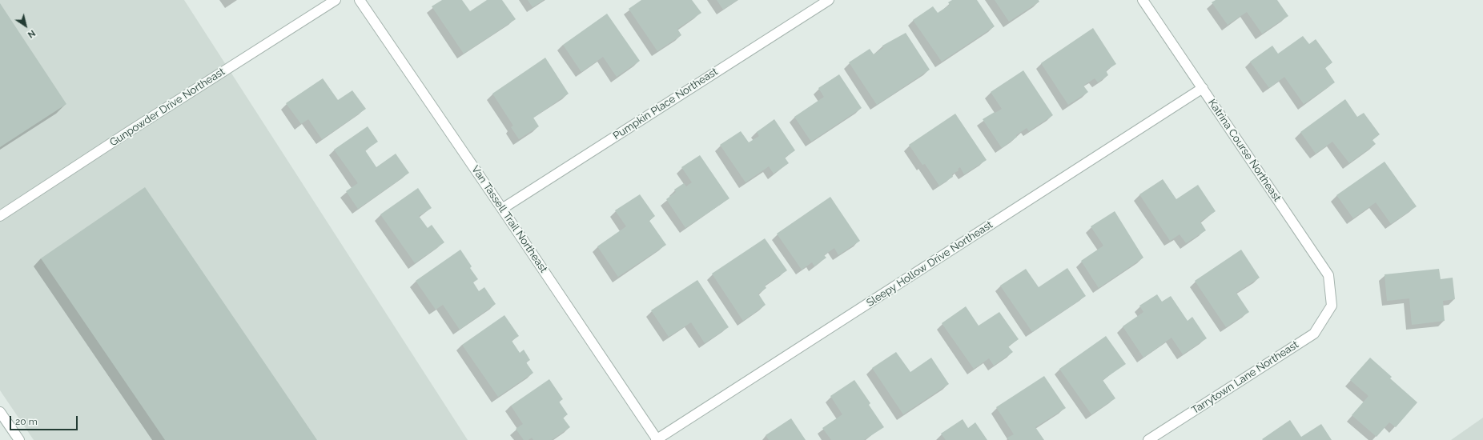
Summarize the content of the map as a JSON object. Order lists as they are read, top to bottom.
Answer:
{
  "streets": {
    "street": [
      "Pumpkin Place Northeast",
      "Gunpowder Drive Northeast",
      "Katrina Course Northeast",
      "Van Tassell Trail Northeast",
      "Sleepy Hollow Drive Northeast",
      "Tarrytown Lane Northeast"
    ]
  },
  "crossings": [
    ["Pumpkin Place Northeast", "Van Tassell Trail Northeast"],
    ["Katrina Course Northeast", "Sleepy Hollow Drive Northeast"],
    ["Katrina Course Northeast", "Tarrytown Lane Northeast"],
    ["Van Tassell Trail Northeast", "Sleepy Hollow Drive Northeast"]
  ],
  "scale_bar": "20 m",
  "north": "bottom right"
}
